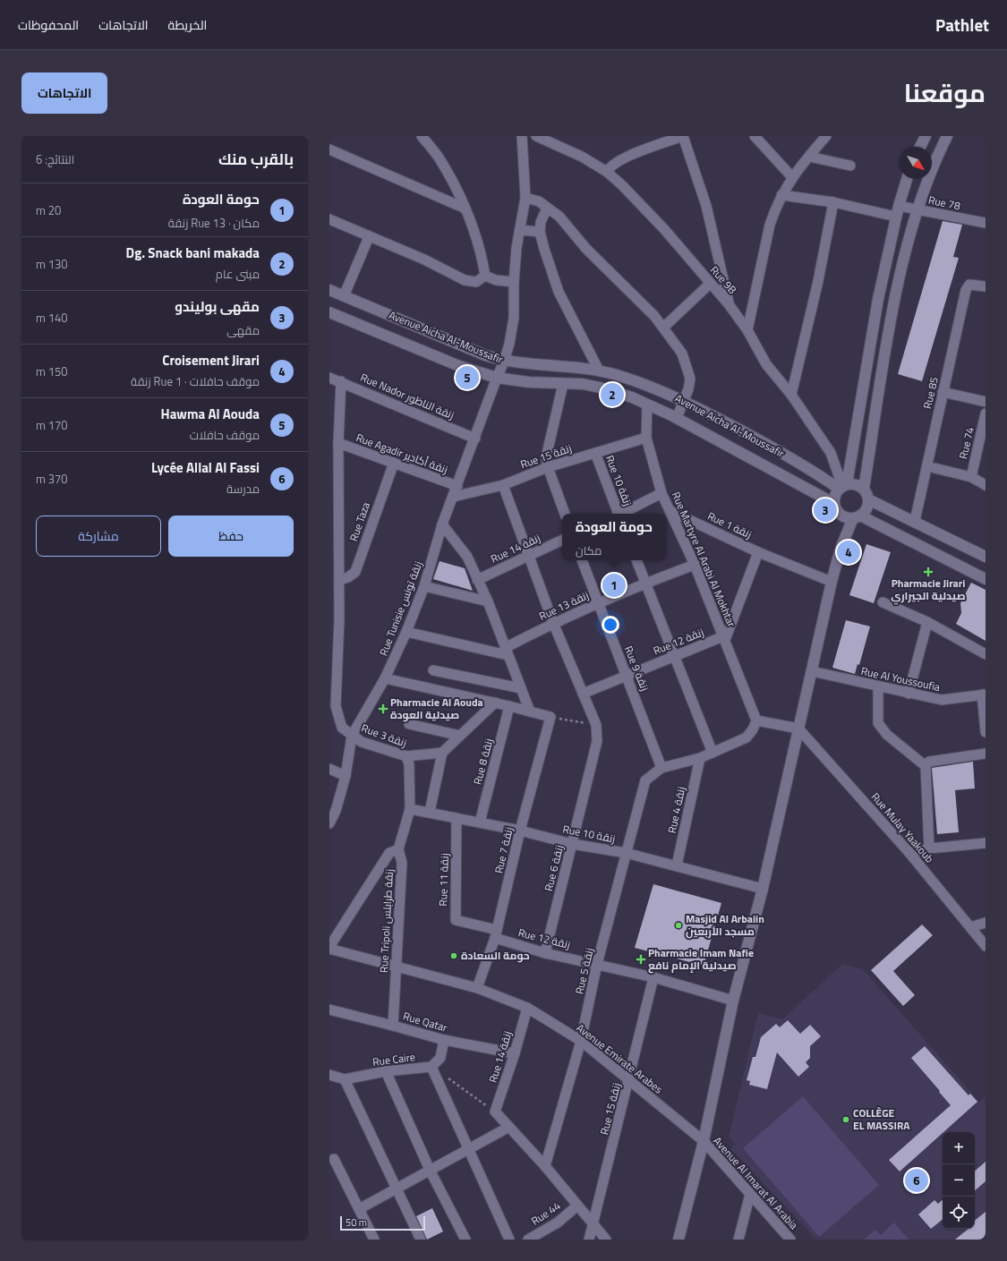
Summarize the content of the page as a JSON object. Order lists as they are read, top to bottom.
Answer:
{
  "streets": {
    "street": [
      "Rue 78",
      "Rue 9B",
      "Avenue Aicha Al-Moussafir",
      "Rue 85",
      "Rue Nador زنقة الناظور",
      "Rue 74",
      "Rue Agadir زنقة أكادير",
      "Rue 15 زنقة",
      "Rue 10 زنقة",
      "Rue Taza",
      "Rue 1 زنقة",
      "Rue 14 زنقة",
      "Rue Martyre Al Arabi Al Mokhtar",
      "Rue 13 زنقة",
      "Rue Tunisie زنقة تونس",
      "Rue 12 زنقة",
      "Rue 9 زنقة",
      "Rue Al Youssoufia",
      "Rue 3 زنقة",
      "Rue 8 زنقة",
      "Rue 4 زنقة",
      "Rue Mulay Yaakoub",
      "Rue 7 زنقة",
      "Rue 6 زنقة",
      "Rue 11 زنقة",
      "Rue Tripoli زنقة طرابلس",
      "Rue 5 زنقة",
      "Rue Qatar",
      "Avenue Emirate Arabes",
      "Rue Caire",
      "Avenue Al Imarat Al Arabia",
      "Rue 44"
    ]
  },
  "crossings": [
    ["Rue 9B", "Avenue Aicha Al-Moussafir"],
    ["Avenue Aicha Al-Moussafir", "Rue Martyre Al Arabi Al Mokhtar"],
    ["Avenue Aicha Al-Moussafir", "Rue Tunisie زنقة تونس"],
    ["Rue Nador زنقة الناظور", "Rue Tunisie زنقة تونس"],
    ["Rue Agadir زنقة أكادير", "Rue Taza"],
    ["Rue Agadir زنقة أكادير", "Rue Tunisie زنقة تونس"],
    ["Rue 15 زنقة", "Rue 10 زنقة"],
    ["Rue 15 زنقة", "Rue Martyre Al Arabi Al Mokhtar"],
    ["Rue 15 زنقة", "Rue Tunisie زنقة تونس"],
    ["Rue 15 زنقة", "Rue 12 زنقة"],
    ["Rue 15 زنقة", "Avenue Emirate Arabes"],
    ["Rue 10 زنقة", "Rue 8 زنقة"],
    ["Rue 10 زنقة", "Rue 4 زنقة"],
    ["Rue 10 زنقة", "Rue 7 زنقة"],
    ["Rue 10 زنقة", "Rue 6 زنقة"],
    ["Rue 10 زنقة", "Rue 11 زنقة"],
    ["Rue 10 زنقة", "Rue 5 زنقة"],
    ["Rue 1 زنقة", "Rue Martyre Al Arabi Al Mokhtar"],
    ["Rue 1 زنقة", "Rue 12 زنقة"],
    ["Rue 14 زنقة", "Rue Qatar"],
    ["Rue 14 زنقة", "Avenue Emirate Arabes"],
    ["Rue Martyre Al Arabi Al Mokhtar", "Rue 13 زنقة"],
    ["Rue Martyre Al Arabi Al Mokhtar", "Rue 12 زنقة"],
    ["Rue 13 زنقة", "Rue 9 زنقة"],
    ["Rue Tunisie زنقة تونس", "Rue 3 زنقة"],
    ["Rue 12 زنقة", "Rue 9 زنقة"],
    ["Rue 12 زنقة", "Rue 7 زنقة"],
    ["Rue 12 زنقة", "Rue 6 زنقة"],
    ["Rue 12 زنقة", "Rue 11 زنقة"],
    ["Rue 12 زنقة", "Rue 5 زنقة"],
    ["Rue 9 زنقة", "Rue 5 زنقة"],
    ["Rue 7 زنقة", "Rue 11 زنقة"],
    ["Rue 7 زنقة", "Avenue Emirate Arabes"],
    ["Rue Tripoli زنقة طرابلس", "Rue Qatar"],
    ["Rue Tripoli زنقة طرابلس", "Avenue Emirate Arabes"],
    ["Rue 5 زنقة", "Avenue Emirate Arabes"],
    ["Avenue Emirate Arabes", "Avenue Al Imarat Al Arabia"]
  ],
  "places": {
    "health": ["Pharmacie Jirari صيدلية الجيراري", "Pharmacie Al Aouda صيدلية العودة", "Pharmacie Imam Nafie صيدلية الإمام نافع"],
    "other": ["Masjid Al Arbaiin مسجد الأربعين", "حومة السعادة", "COLLÈGE EL MASSIRA"]
  },
  "scale_bar": "50 m",
  "north": "bottom right",
  "page": {
    "header": "Pathlet",
    "nav": ["الخريطة", "الاتجاهات", "المحفوظات"],
    "title": "موقعنا",
    "buttons": [
      "الاتجاهات",
      ["حفظ", "مشاركة"]
    ],
    "heading": ["بالقرب منك", "النتائج: 6"],
    "list": [
      {
        "mark": "1",
        "name": "حومة العودة",
        "note": "مكان · Rue 13 زنقة",
        "value": "20 m"
      },
      {
        "mark": "2",
        "name": "Dg. Snack bani makada",
        "note": "مبنى عام",
        "value": "130 m"
      },
      {
        "mark": "3",
        "name": "مقهى بوليندو",
        "note": "مقهى",
        "value": "140 m"
      },
      {
        "mark": "4",
        "name": "Croisement Jirari",
        "note": "موقف حافلات · Rue 1 زنقة",
        "value": "150 m"
      },
      {
        "mark": "5",
        "name": "Hawma Al Aouda",
        "note": "موقف حافلات",
        "value": "170 m"
      },
      {
        "mark": "6",
        "name": "Lycée Allal Al Fassi",
        "note": "مدرسة",
        "value": "370 m"
      }
    ],
    "pins": [
      "5",
      "2",
      "3",
      "4",
      "1",
      "6"
    ],
    "popup": ["حومة العودة", "مكان"],
    "map_buttons": ["+", "−"],
    "scale": "50 m"
  }
}
